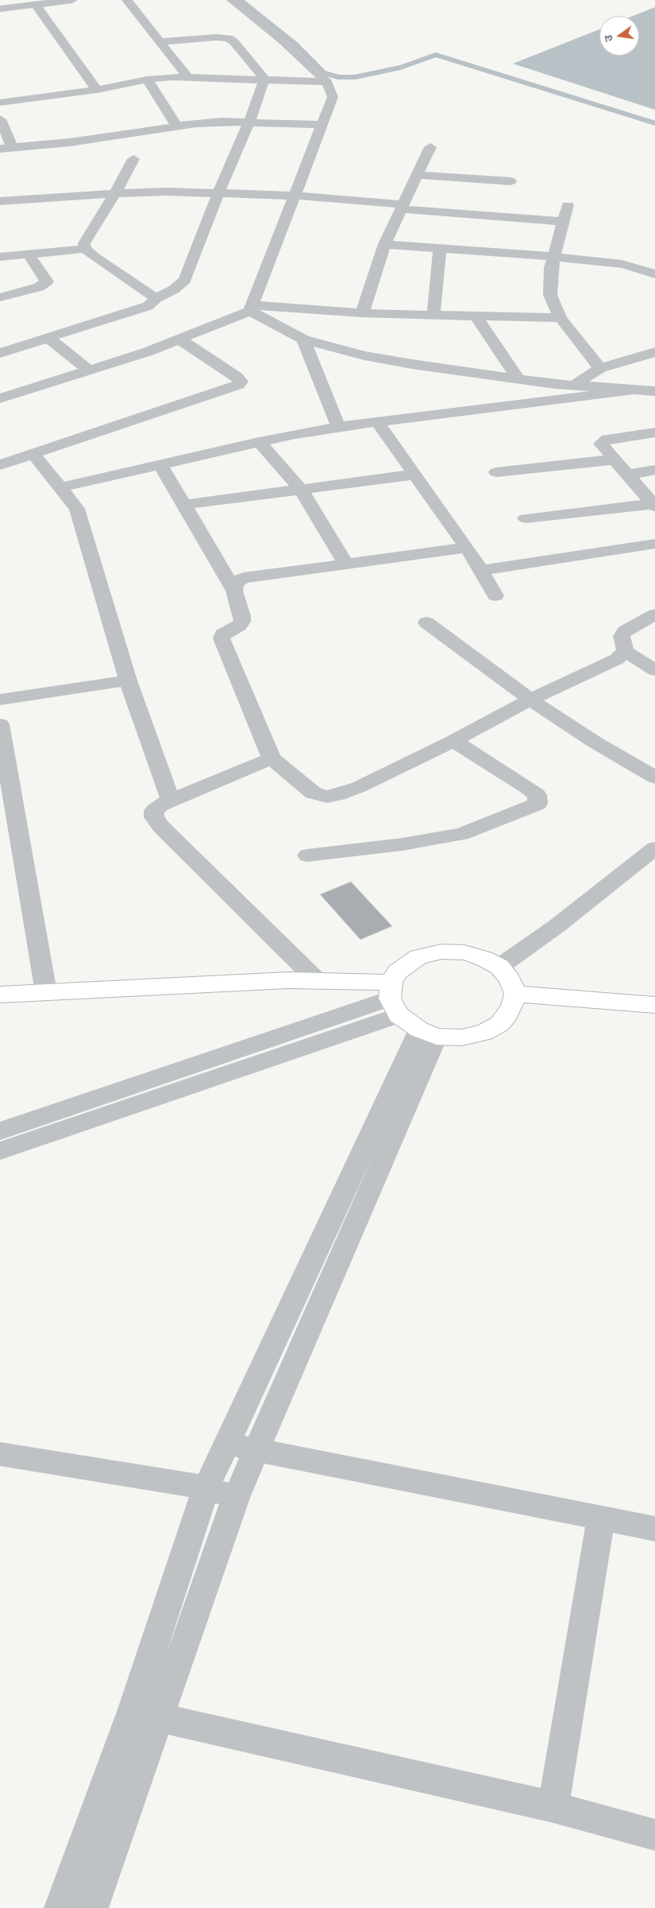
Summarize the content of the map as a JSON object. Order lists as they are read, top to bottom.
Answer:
{
  "north": "left"
}
